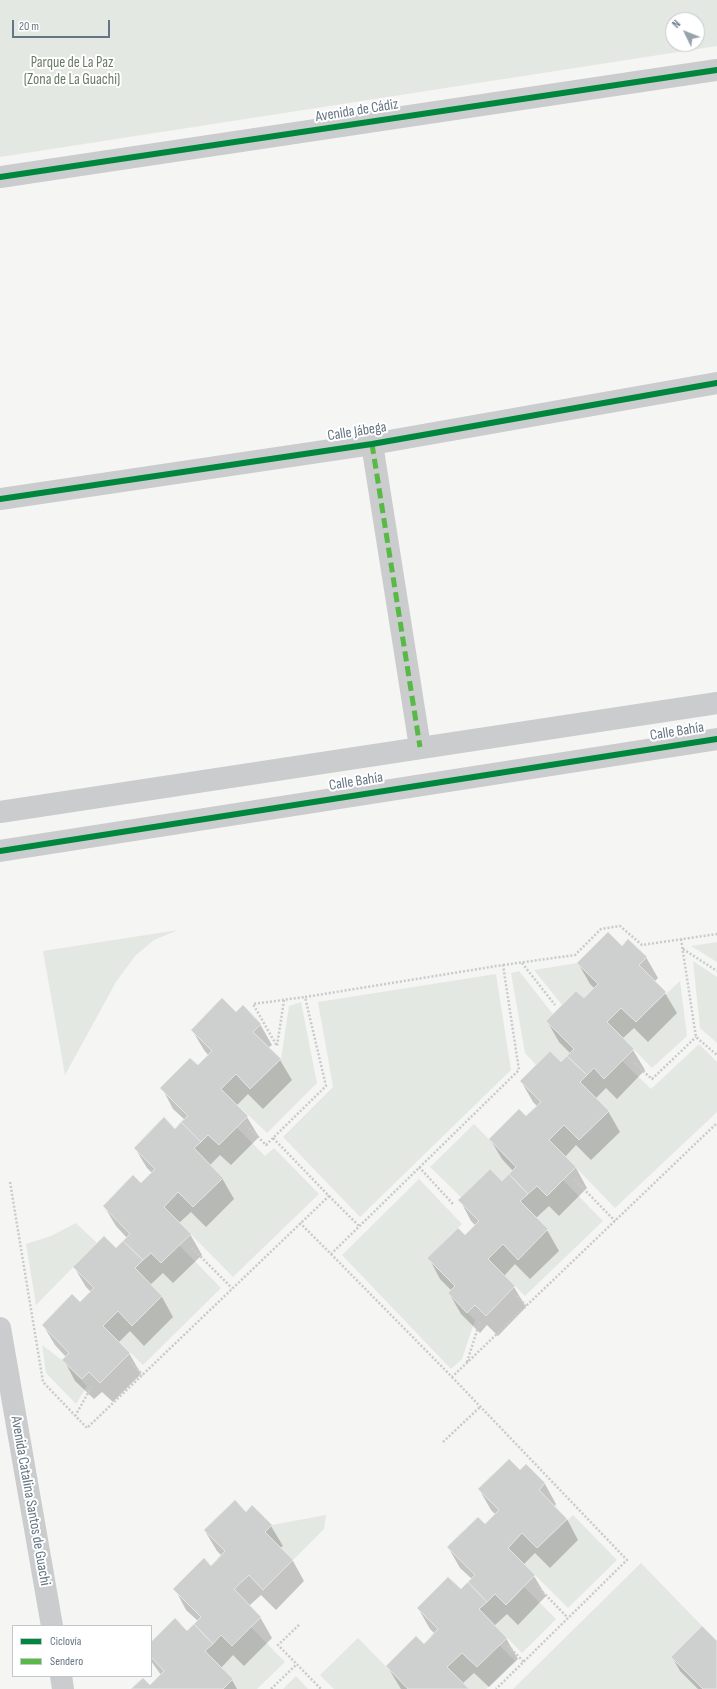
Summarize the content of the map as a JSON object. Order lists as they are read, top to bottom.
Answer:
{
  "streets": {
    "street": [
      "Avenida de Cádiz",
      "Calle Jábega",
      "Calle Bahía",
      "Avenida Catalina Santos de Guachi"
    ]
  },
  "parks": ["Parque de La Paz (Zona de La Guachi)"],
  "legend": ["Ciclovía", "Sendero"],
  "scale_bar": "20 m",
  "north": "top left"
}
